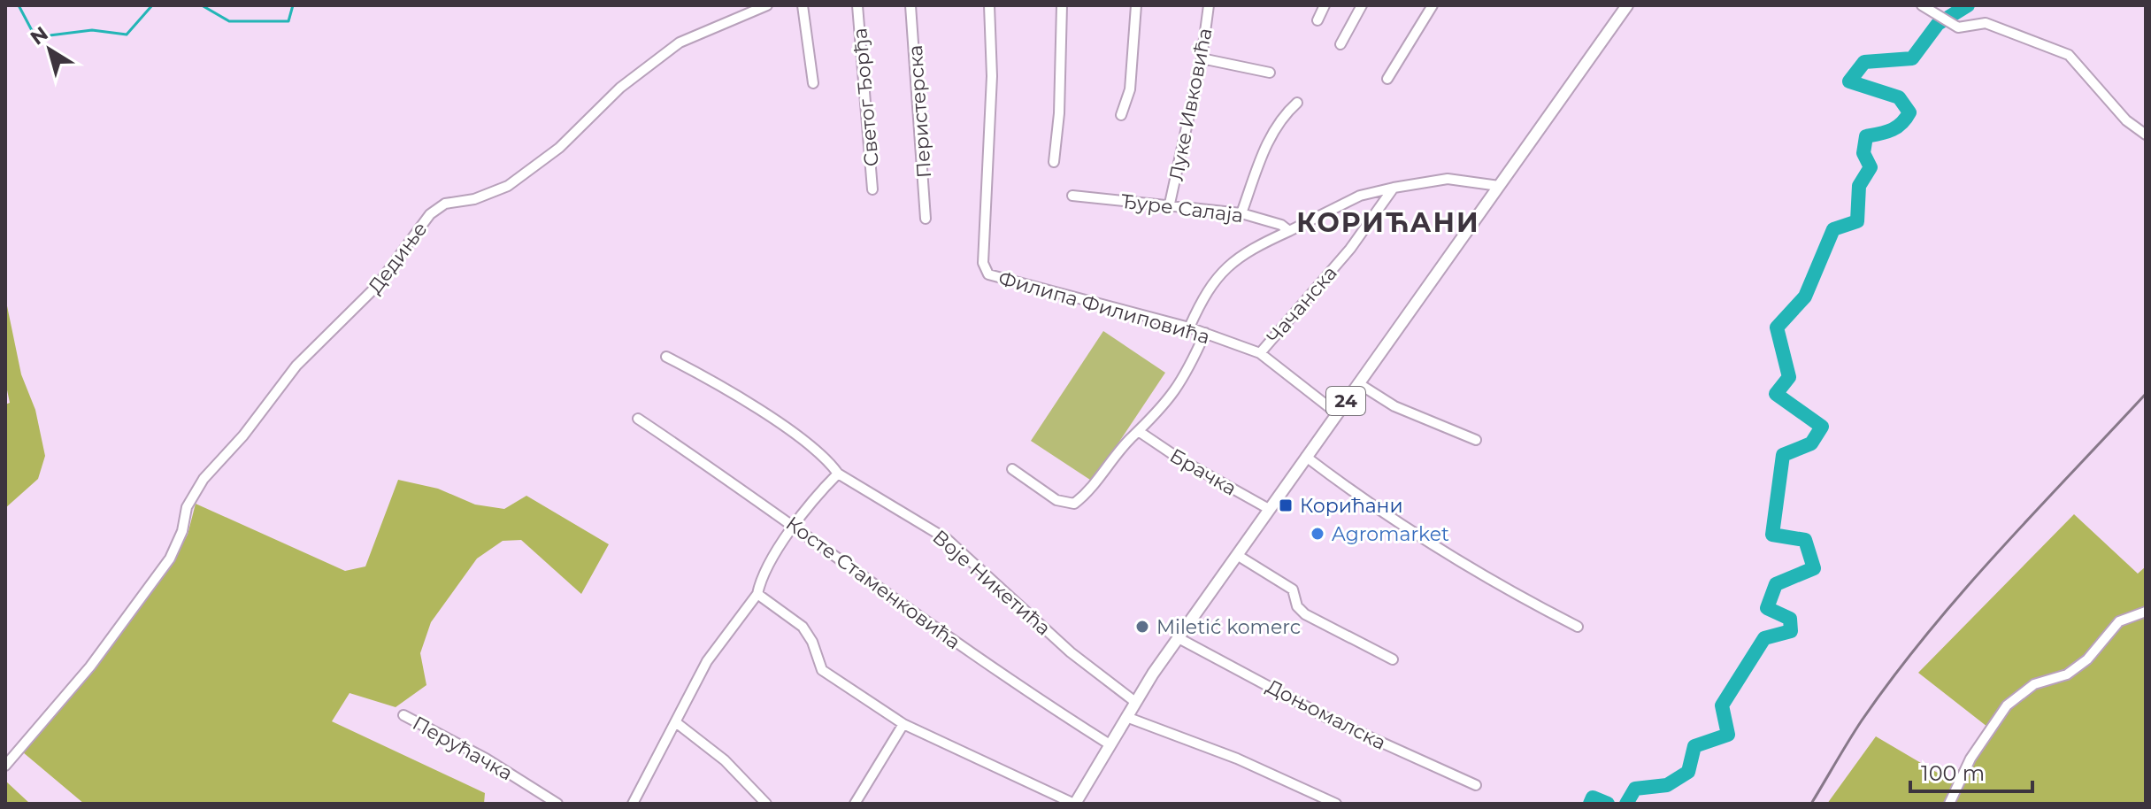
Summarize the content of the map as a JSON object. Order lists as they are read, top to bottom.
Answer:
{
  "streets": {
    "main road": ["24"],
    "street": [
      "Светог Ђорђа",
      "Луке Ивковића",
      "Перистерска",
      "Ђуре Салаја",
      "Дедиње",
      "Чачанска",
      "Филипа Филиповића",
      "Брачка",
      "Косте Стаменковића",
      "Воје Никетића",
      "Доњомалска",
      "Перућачка"
    ]
  },
  "crossings": [
    ["Луке Ивковића", "Ђуре Салаја"],
    ["Ђуре Салаја", "Чачанска"],
    ["Ђуре Салаја", "Филипа Филиповића"],
    ["Ђуре Салаја", "24"],
    ["Чачанска", "Филипа Филиповића"],
    ["Филипа Филиповића", "24"],
    ["24", "Брачка"],
    ["24", "Косте Стаменковића"],
    ["24", "Воје Никетића"],
    ["24", "Доњомалска"]
  ],
  "districts": ["КОРИЋАНИ"],
  "places": {
    "transit": ["Корићани"],
    "other": ["Agromarket", "Miletić komerc"]
  },
  "scale_bar": "100 m",
  "north": "top left"
}
